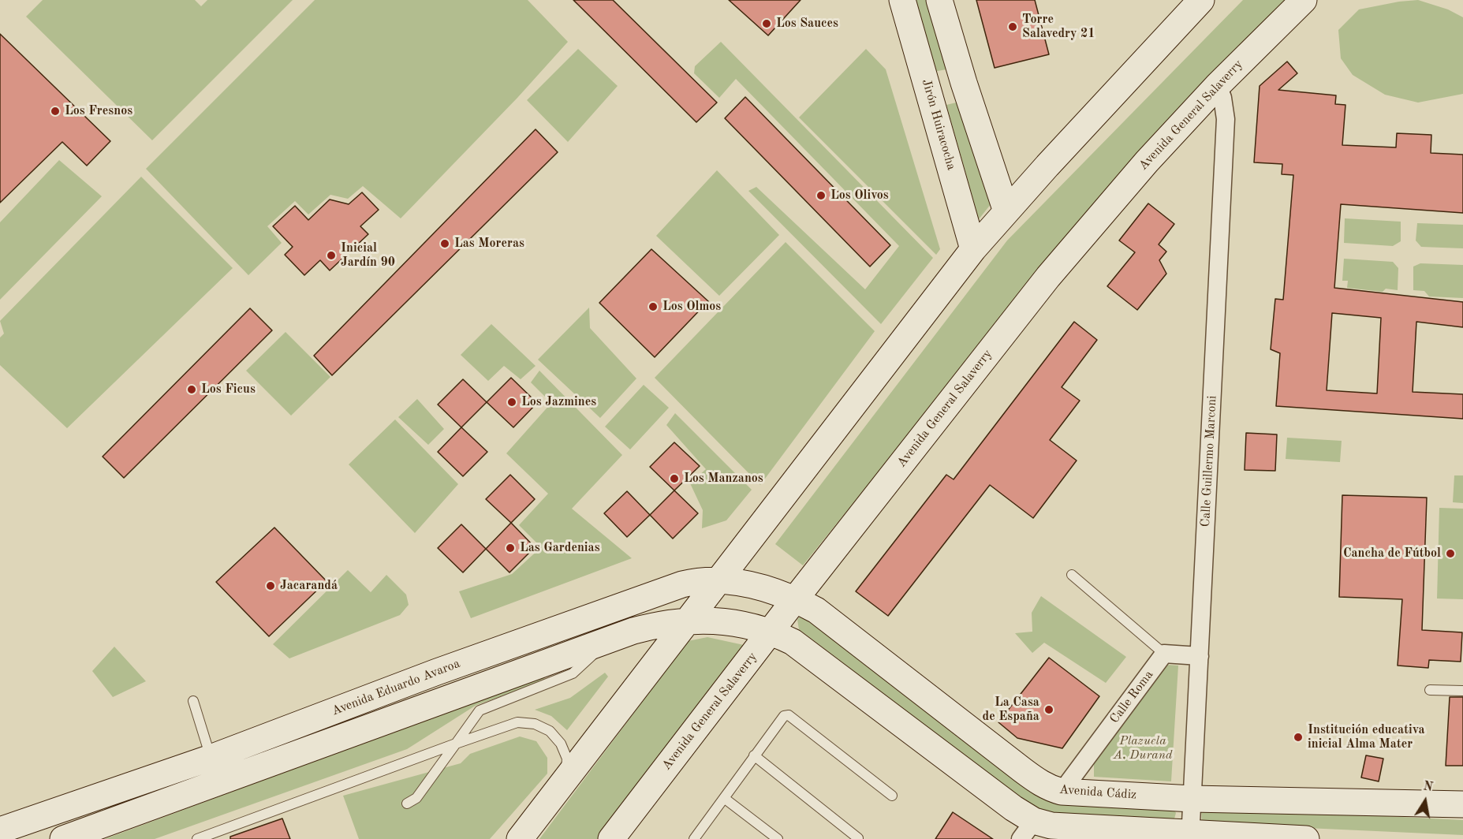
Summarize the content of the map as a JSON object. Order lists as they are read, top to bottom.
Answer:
{
  "streets": {
    "main road": [
      "Avenida General Salaverry",
      "Jirón Huiracocha",
      "Avenida Eduardo Avaroa",
      "Avenida Cádiz"
    ],
    "street": ["Calle Guillermo Marconi", "Calle Roma"]
  },
  "crossings": [
    ["Avenida General Salaverry", "Calle Guillermo Marconi"],
    ["Avenida General Salaverry", "Avenida Eduardo Avaroa"],
    ["Avenida General Salaverry", "Avenida Cádiz"],
    ["Calle Guillermo Marconi", "Avenida Cádiz"],
    ["Avenida Eduardo Avaroa", "Avenida Cádiz"],
    ["Calle Roma", "Avenida Cádiz"]
  ],
  "parks": ["Plazuela A. Durand"],
  "places": [
    "Los Sauces",
    "Torre Salavedry 21",
    "Los Fresnos",
    "Los Olivos",
    "Las Moreras",
    "Inicial Jardín 90",
    "Los Olmos",
    "Los Ficus",
    "Los Jazmines",
    "Los Manzanos",
    "Las Gardenias",
    "Cancha de Fútbol",
    "Jacarandá",
    "La Casa de España",
    "Institución educativa inicial Alma Mater"
  ],
  "north": "top"
}
